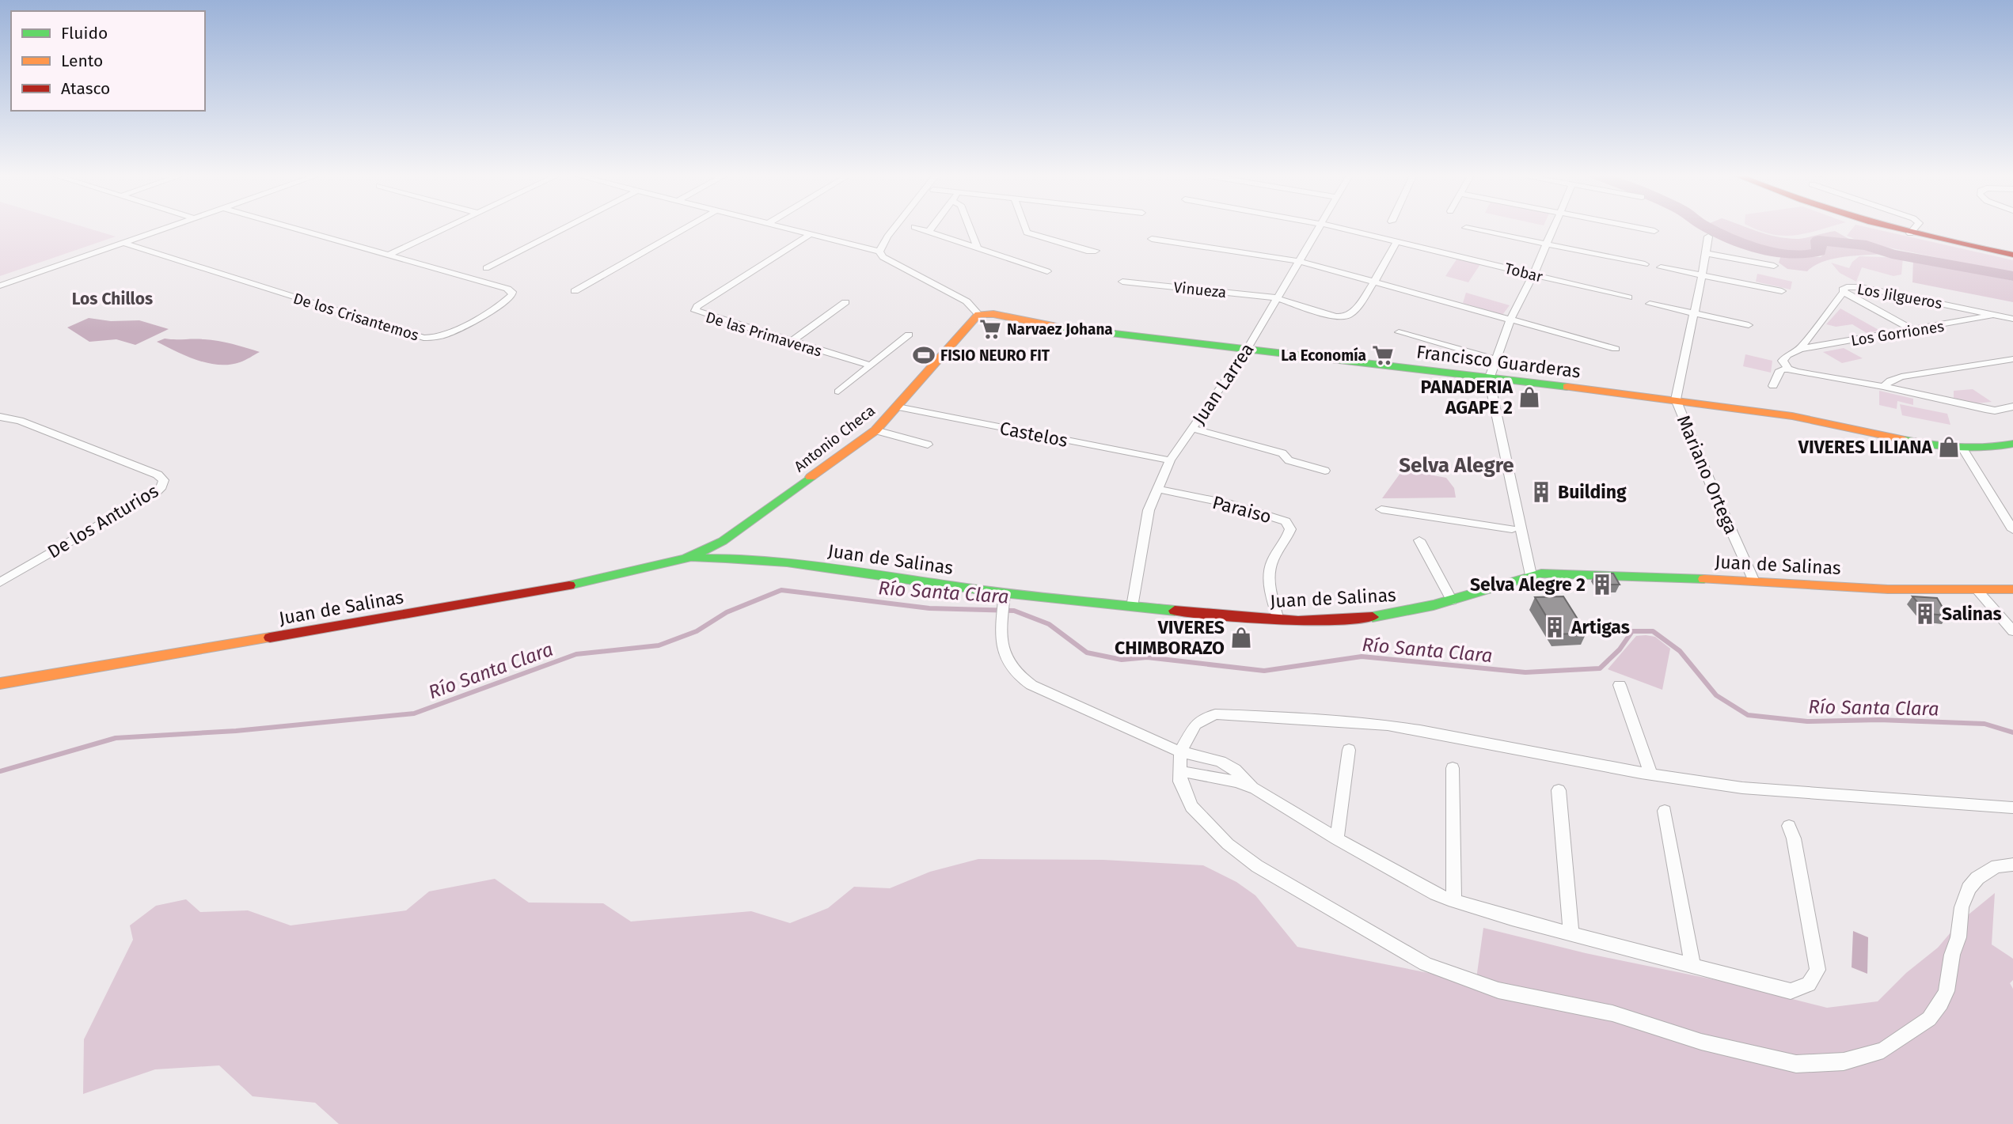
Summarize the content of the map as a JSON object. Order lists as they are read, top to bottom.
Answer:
{
  "streets": {
    "main road": ["Francisco Guarderas", "Antonio Checa", "Juan de Salinas"],
    "street": [
      "Tobar",
      "Vinueza",
      "Los Jilgueros",
      "De los Crisantemos",
      "Los Gorriones",
      "De las Primaveras",
      "Juan Larrea",
      "Castelos",
      "Mariano Ortega",
      "Paraiso",
      "De los Anturios"
    ]
  },
  "crossings": [
    ["Vinueza", "Juan Larrea"],
    ["Los Jilgueros", "Los Gorriones"],
    ["Francisco Guarderas", "Juan Larrea"],
    ["Francisco Guarderas", "Antonio Checa"],
    ["Francisco Guarderas", "Mariano Ortega"],
    ["Juan Larrea", "Castelos"],
    ["Juan Larrea", "Paraiso"],
    ["Juan Larrea", "Juan de Salinas"],
    ["Castelos", "Antonio Checa"],
    ["Antonio Checa", "Juan de Salinas"],
    ["Mariano Ortega", "Juan de Salinas"],
    ["Paraiso", "Juan de Salinas"]
  ],
  "districts": ["Los Chillos", "Selva Alegre"],
  "water": ["Río Santa Clara"],
  "places": {
    "supermarket": ["Narvaez Johana", "La Economía"],
    "sports": ["FISIO NEURO FIT"],
    "shop": ["PANADERIA AGAPE 2", "VIVERES LILIANA", "VIVERES CHIMBORAZO"],
    "building": [
      "Building",
      "Selva Alegre 2",
      "Salinas",
      "Artigas"
    ]
  },
  "legend": ["Fluido", "Lento", "Atasco"]
}
